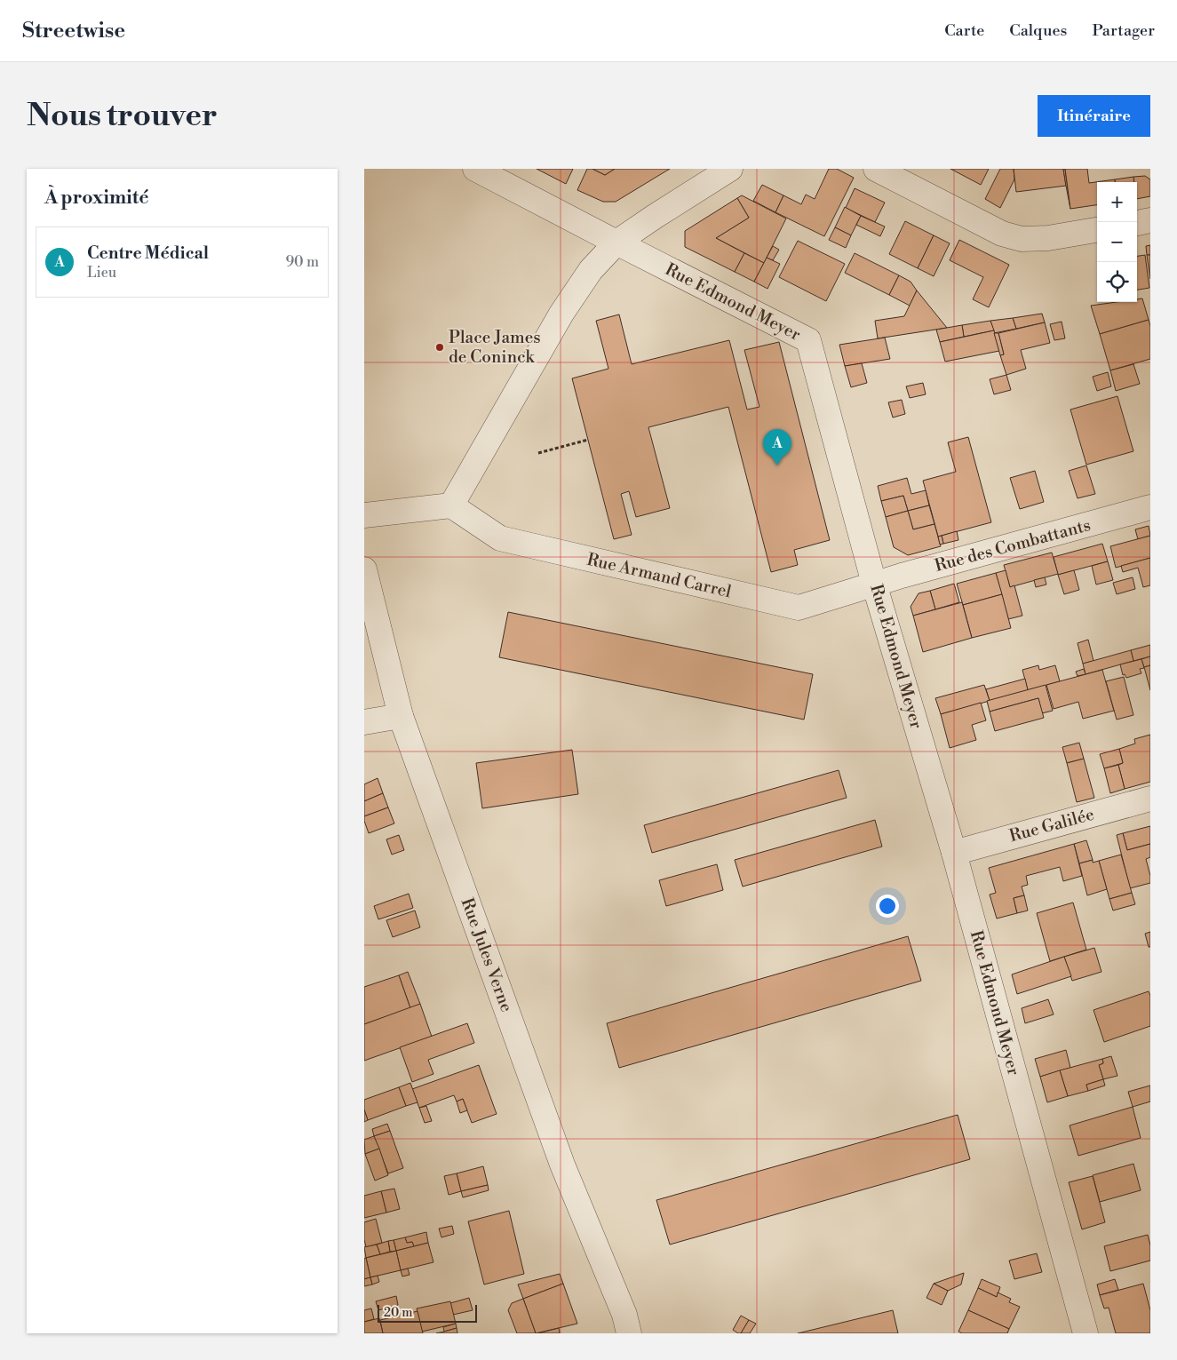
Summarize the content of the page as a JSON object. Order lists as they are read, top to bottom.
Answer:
{
  "streets": {
    "street": [
      "Rue Edmond Meyer",
      "Rue des Combattants",
      "Rue Armand Carrel",
      "Rue Galilée",
      "Rue Jules Verne"
    ]
  },
  "crossings": [
    ["Rue Edmond Meyer", "Rue des Combattants"],
    ["Rue Edmond Meyer", "Rue Armand Carrel"],
    ["Rue Edmond Meyer", "Rue Galilée"],
    ["Rue des Combattants", "Rue Armand Carrel"]
  ],
  "places": ["Place James de Coninck"],
  "scale_bar": "20 m",
  "page": {
    "header": "Streetwise",
    "nav": ["Carte", "Calques", "Partager"],
    "buttons": "Itinéraire",
    "title": "Nous trouver",
    "heading": "À proximité",
    "map_buttons": ["+", "−"],
    "list": [
      {
        "mark": "A",
        "name": "Centre Médical",
        "note": "Lieu",
        "value": "90 m"
      }
    ],
    "pins": "A",
    "scale": "20 m"
  }
}
